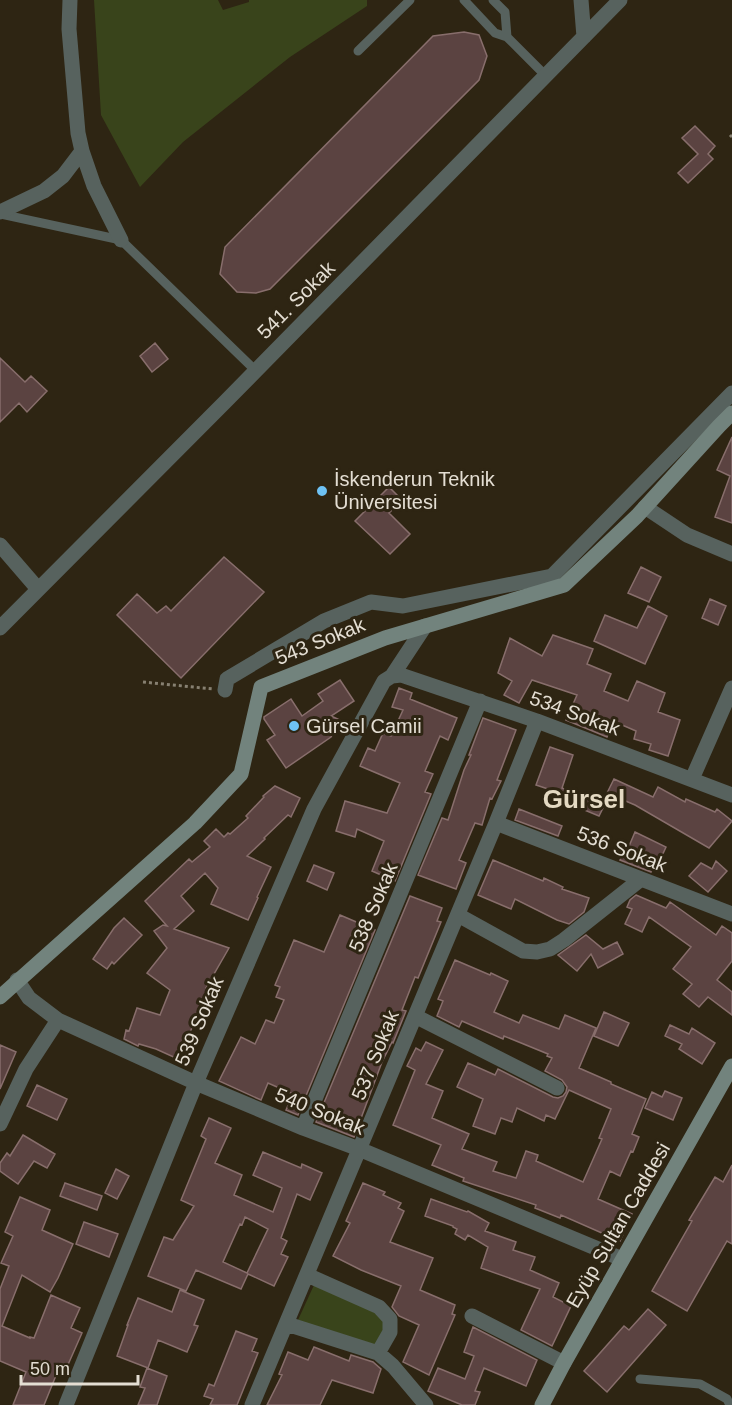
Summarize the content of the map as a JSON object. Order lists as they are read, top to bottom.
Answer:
{
  "streets": {
    "street": [
      "541. Sokak",
      "543 Sokak",
      "534 Sokak",
      "536 Sokak",
      "538 Sokak",
      "539 Sokak",
      "537 Sokak",
      "540 Sokak",
      "Eyüp Sultan Caddesi"
    ]
  },
  "crossings": [
    ["543 Sokak", "539 Sokak"],
    ["543 Sokak", "540 Sokak"],
    ["534 Sokak", "538 Sokak"],
    ["534 Sokak", "539 Sokak"],
    ["534 Sokak", "537 Sokak"],
    ["536 Sokak", "537 Sokak"],
    ["538 Sokak", "540 Sokak"],
    ["539 Sokak", "540 Sokak"],
    ["537 Sokak", "540 Sokak"],
    ["540 Sokak", "Eyüp Sultan Caddesi"]
  ],
  "districts": ["Gürsel"],
  "places": ["İskenderun Teknik Üniversitesi", "Gürsel Camii"],
  "scale_bar": "50 m"
}
